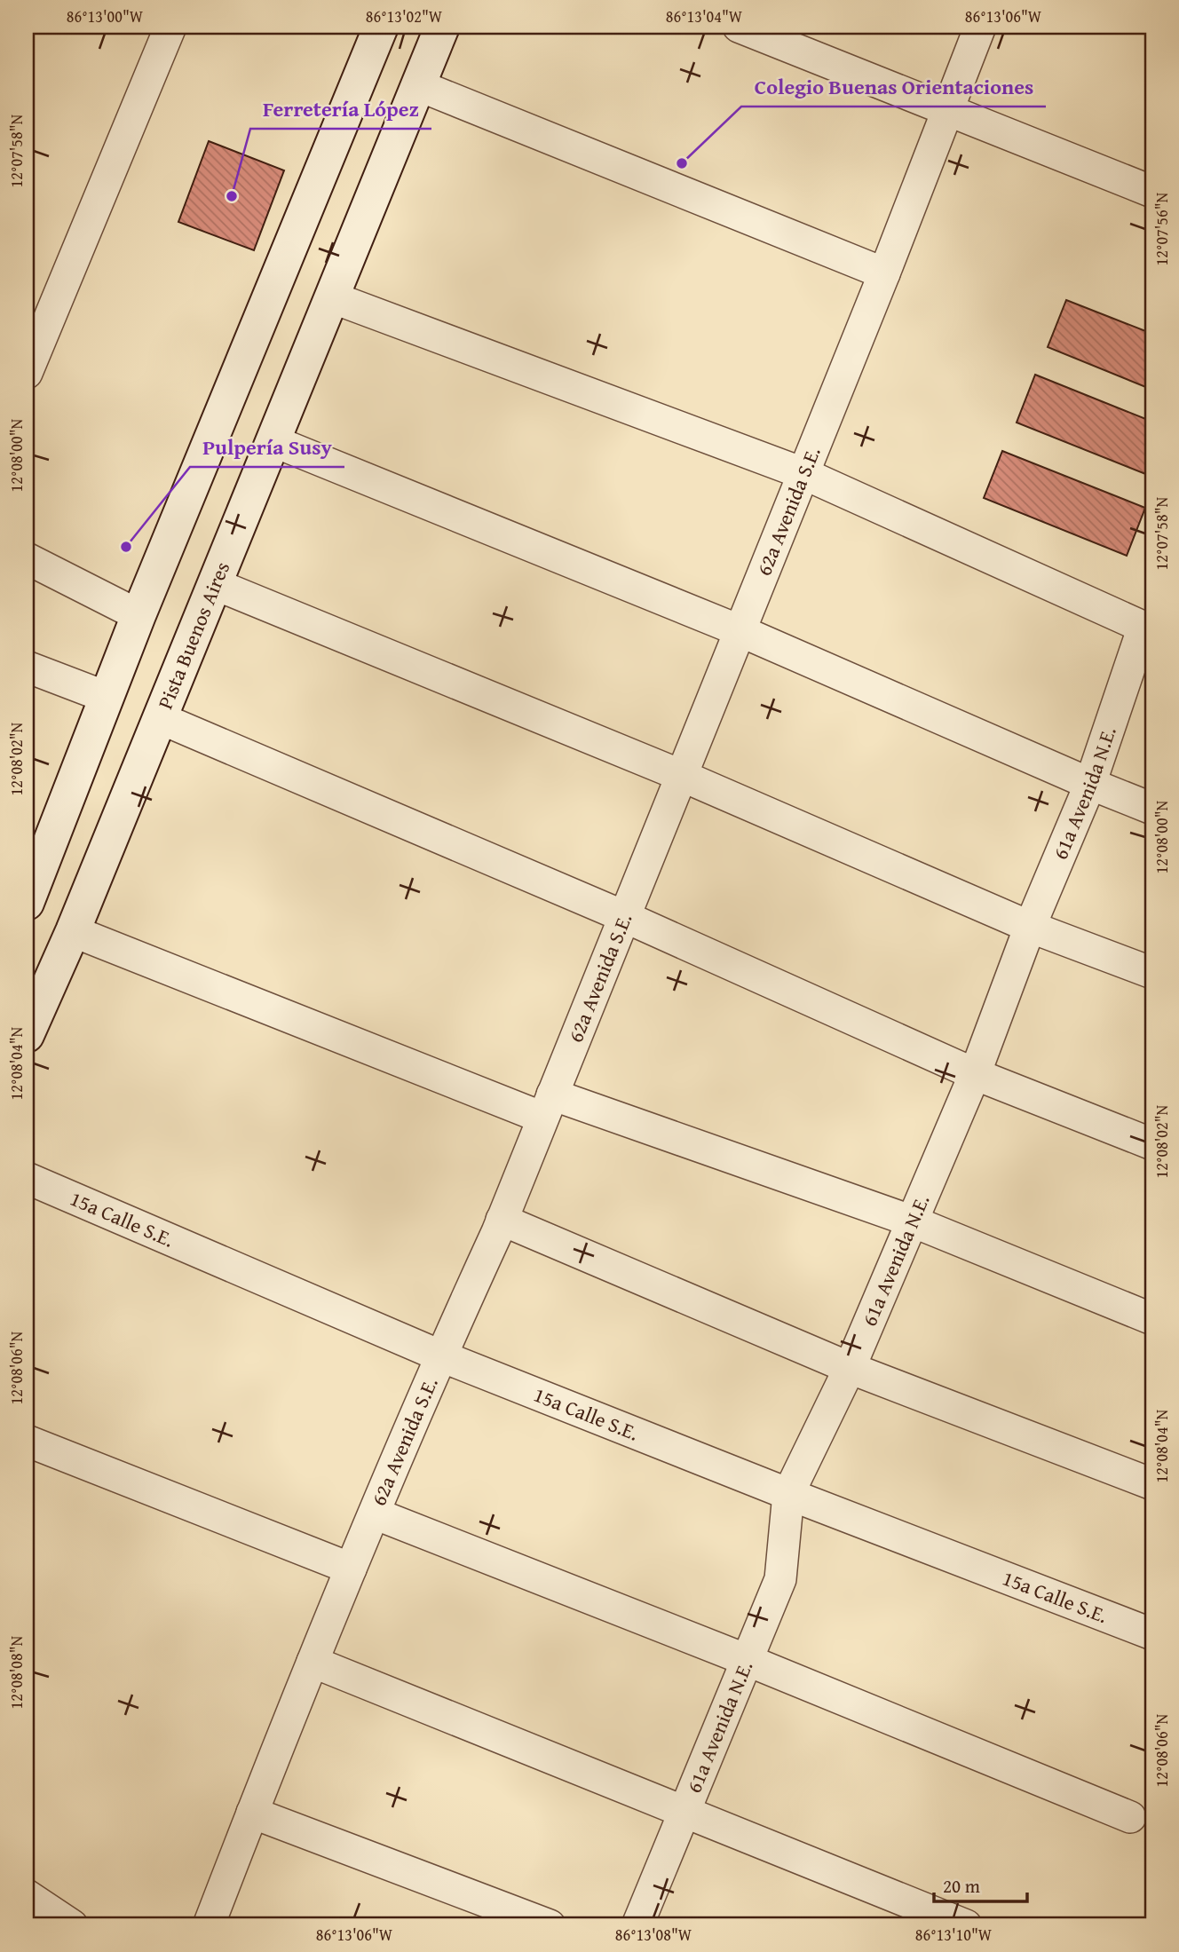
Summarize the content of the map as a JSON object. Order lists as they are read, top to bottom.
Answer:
{
  "streets": {
    "main road": ["Pista Buenos Aires"],
    "street": ["62a Avenida S.E.", "61a Avenida N.E.", "15a Calle S.E."]
  },
  "crossings": [
    ["62a Avenida S.E.", "15a Calle S.E."],
    ["61a Avenida N.E.", "15a Calle S.E."]
  ],
  "places": ["Colegio Buenas Orientaciones", "Ferretería López", "Pulpería Susy"],
  "scale_bar": "20 m",
  "coordinates": [
    "86°13'00\"W",
    "86°13'02\"W",
    "86°13'04\"W",
    "86°13'06\"W",
    "12°07'58\"N",
    "12°07'56\"N",
    "12°08'00\"N",
    "12°08'02\"N",
    "12°08'04\"N",
    "12°08'06\"N",
    "12°08'08\"N",
    "86°13'08\"W",
    "86°13'10\"W"
  ]
}
